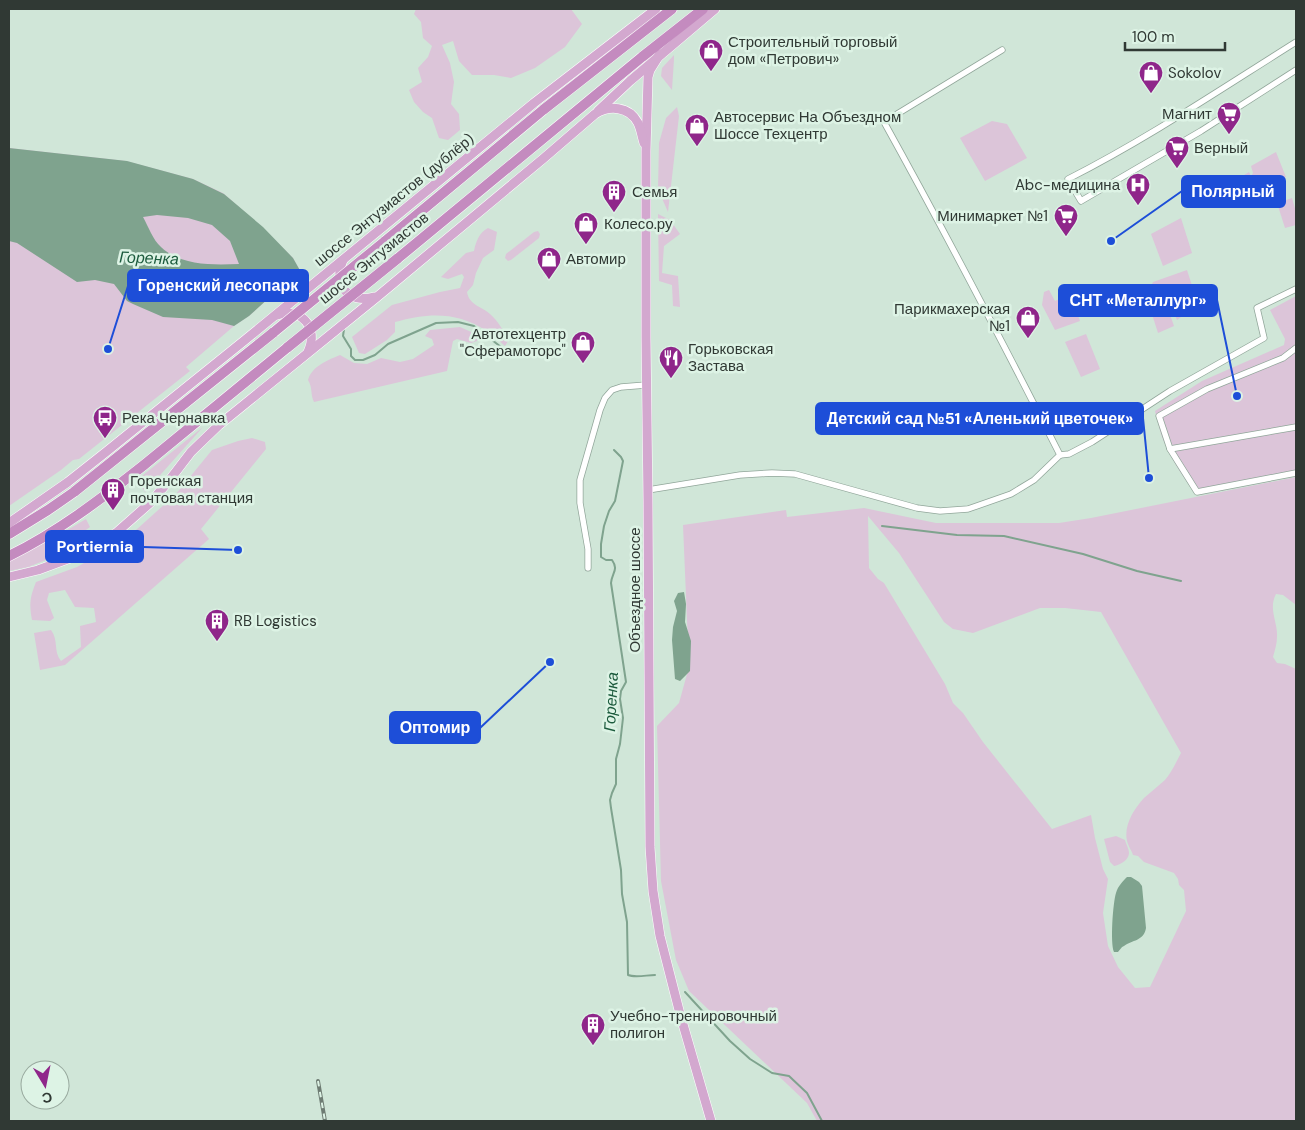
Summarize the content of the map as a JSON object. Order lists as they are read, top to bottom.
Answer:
{
  "streets": {
    "highway": ["шоссе Энтузиастов"],
    "main road": ["шоссе Энтузиастов (дублёр)", "Объездное шоссе"]
  },
  "water": ["Горенка"],
  "places": {
    "shop": [
      "Строительный торговый дом «Петрович»",
      "Sokolov",
      "Автосервис На Объездном Шоссе Техцентр",
      "Колесо.ру",
      "Автомир",
      "Парикмахерская №1",
      "Автотехцентр \"Сферамоторс\""
    ],
    "supermarket": ["Магнит", "Верный", "Минимаркет №1"],
    "hospital": ["Abc-медицина"],
    "building": [
      "Семья",
      "Горенская почтовая станция",
      "RB Logistics",
      "Учебно-тренировочный полигон"
    ],
    "other": [
      "Полярный",
      "Горенский лесопарк",
      "СНТ «Металлург»",
      "Детский сад №51 «Аленький цветочек»",
      "Portiernia",
      "Оптомир"
    ],
    "restaurant": ["Горьковская Застава"],
    "bus stop": ["Река Чернавка"]
  },
  "scale_bar": "100 m",
  "north": "bottom"
}
